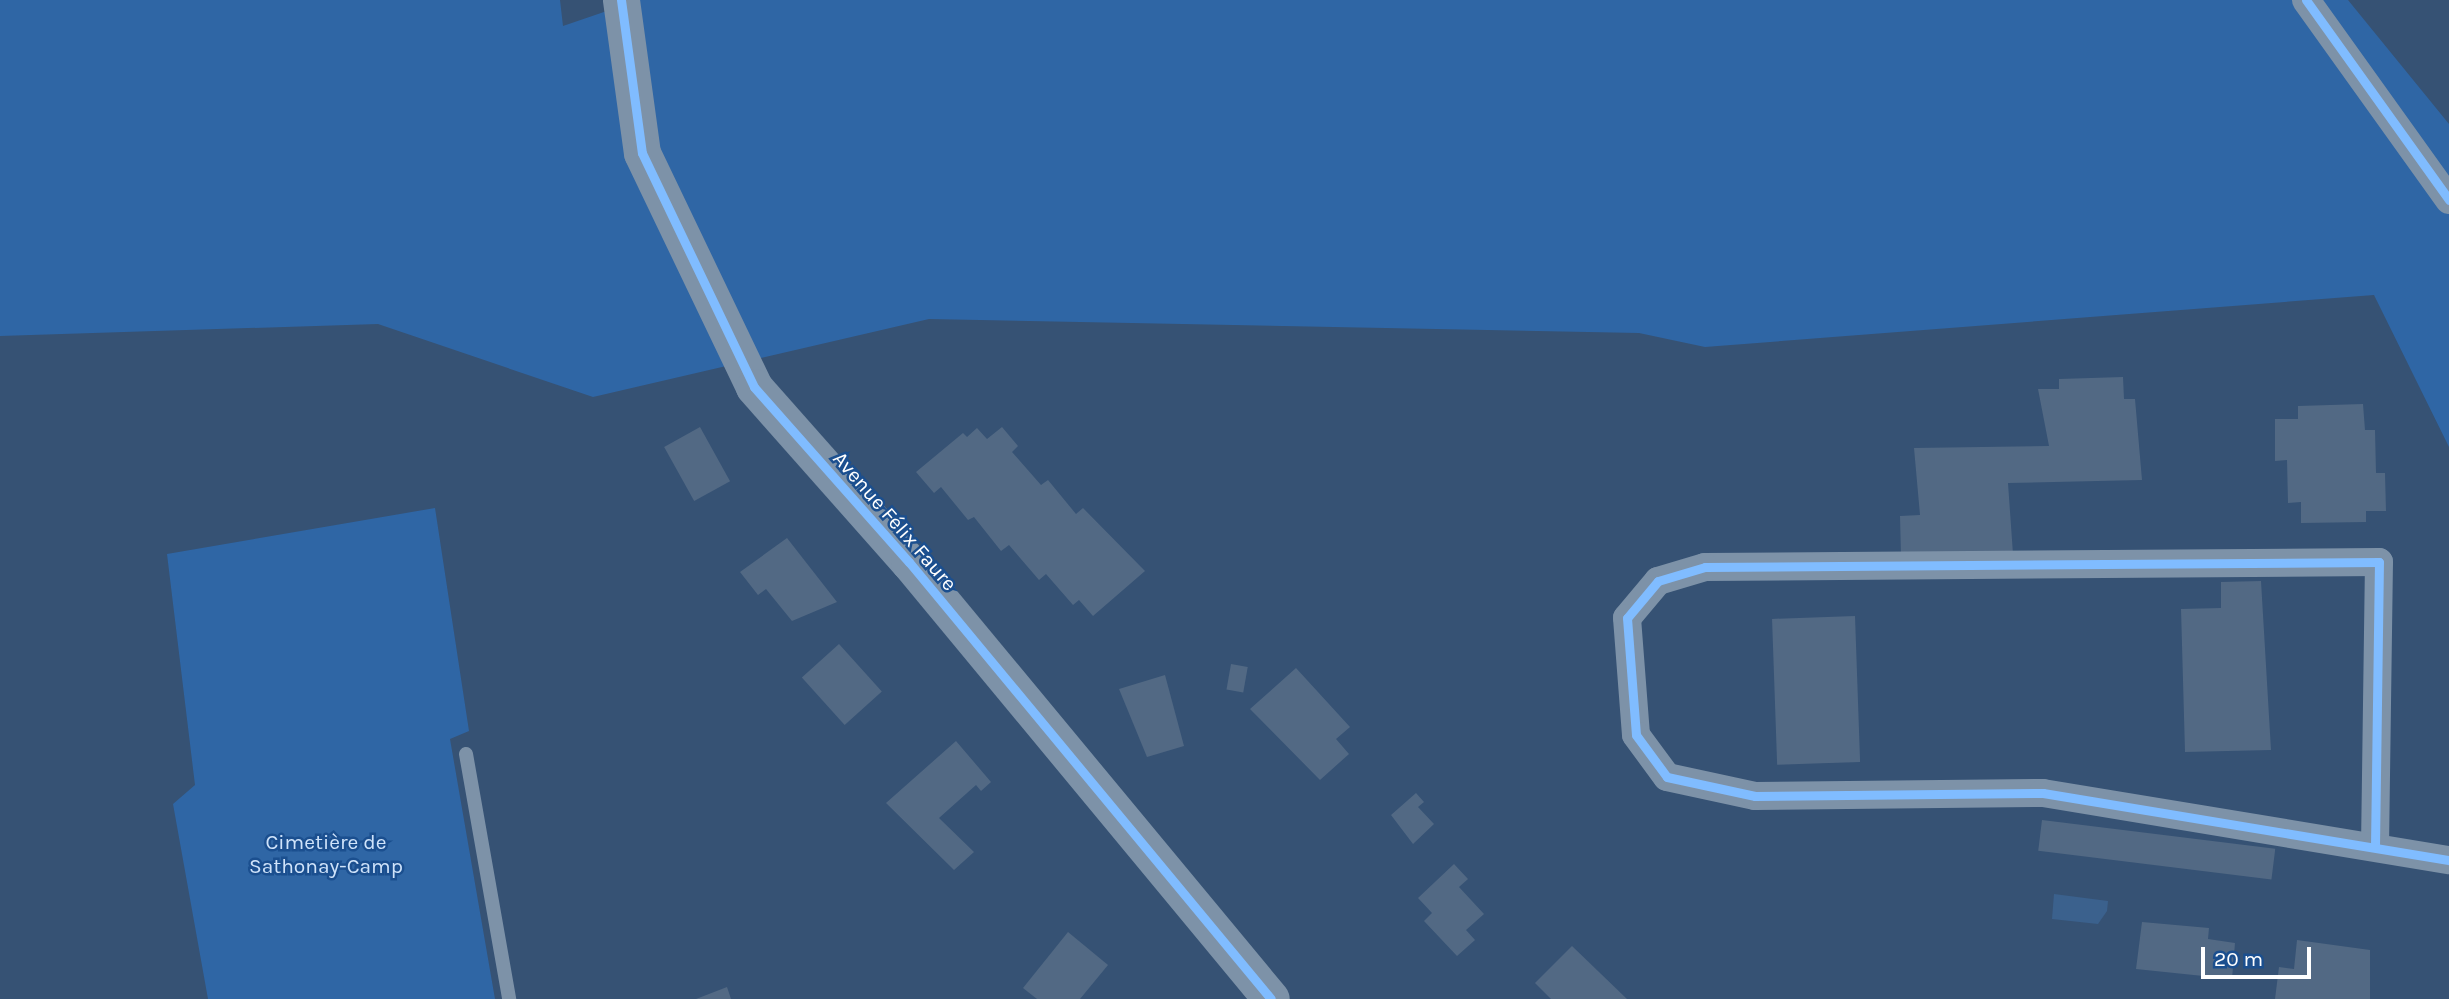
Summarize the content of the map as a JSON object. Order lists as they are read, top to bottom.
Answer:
{
  "streets": {
    "street": ["Avenue Félix Faure"]
  },
  "parks": ["Cimetière de Sathonay-Camp"],
  "scale_bar": "20 m"
}
